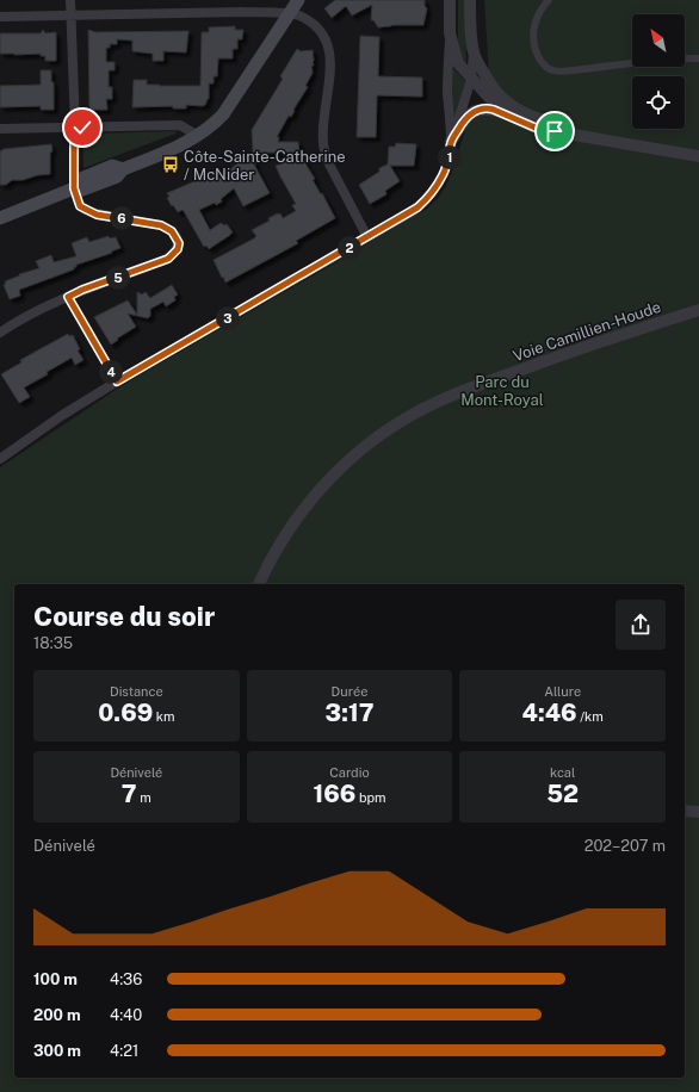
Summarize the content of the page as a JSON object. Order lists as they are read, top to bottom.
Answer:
{
  "streets": {
    "street": ["Voie Camillien-Houde"]
  },
  "parks": ["Parc du Mont-Royal"],
  "places": {
    "bus stop": ["Côte-Sainte-Catherine / McNider"]
  },
  "north": "top left",
  "page": {
    "pins": [
      "1",
      "6",
      "2",
      "5",
      "3",
      "4"
    ],
    "heading": ["Course du soir", "18:35"],
    "stats": [
      ["Distance", "0.69 km"],
      ["Durée", "3:17"],
      ["Allure", "4:46 /km"],
      ["Dénivelé", "7 m"],
      ["Cardio", "166 bpm"],
      ["kcal", "52"]
    ],
    "chart": ["Dénivelé", "202–207 m"],
    "list": [
      {
        "name": "100 m",
        "note": "4:36"
      },
      {
        "name": "200 m",
        "note": "4:40"
      },
      {
        "name": "300 m",
        "note": "4:21"
      }
    ]
  }
}
